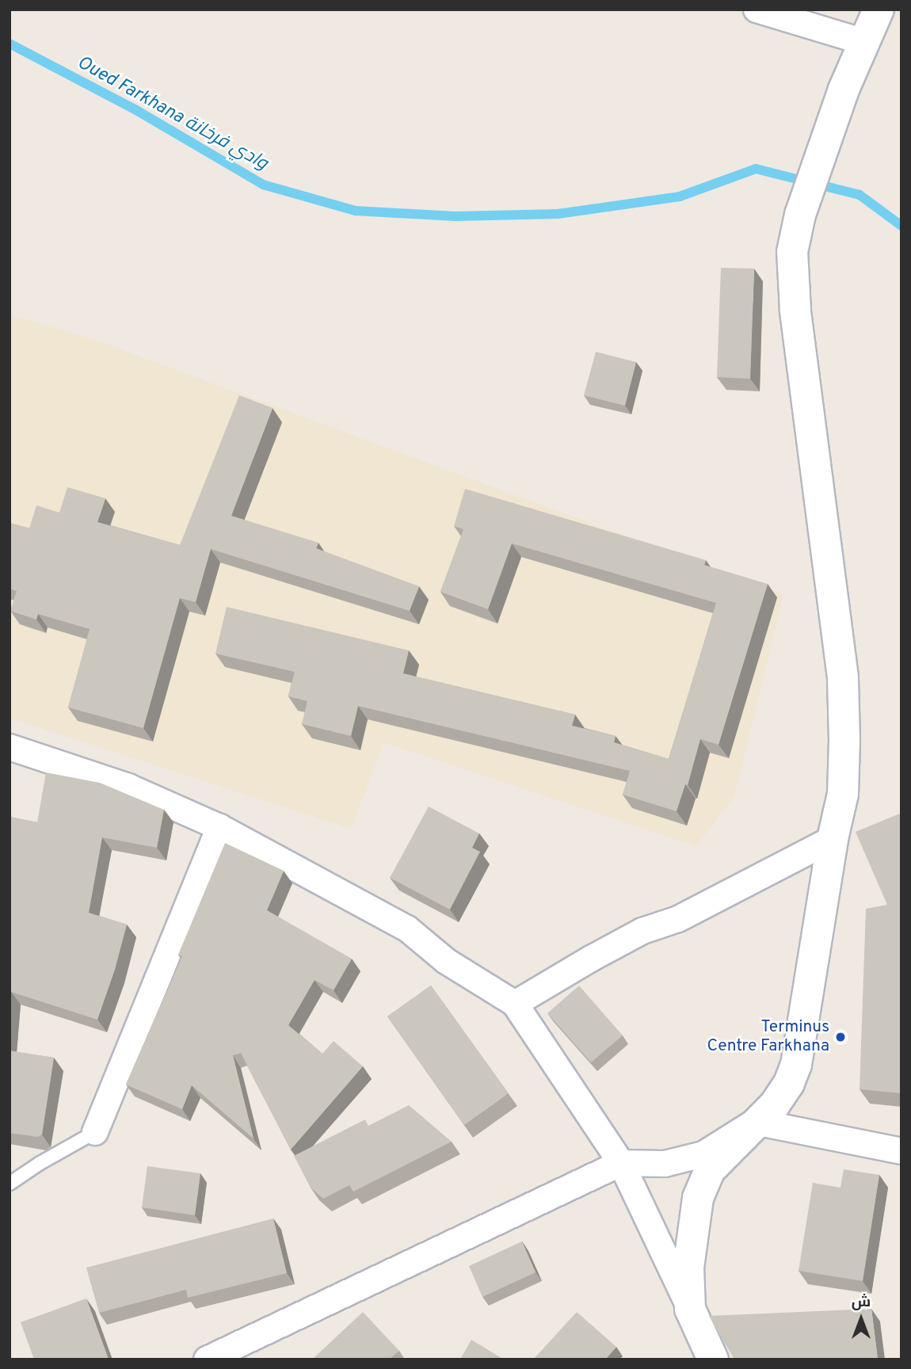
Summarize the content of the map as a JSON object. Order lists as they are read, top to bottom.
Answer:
{
  "water": ["Oued Farkhana وادي فرخانة"],
  "places": ["Terminus Centre Farkhana"],
  "north": "top"
}
